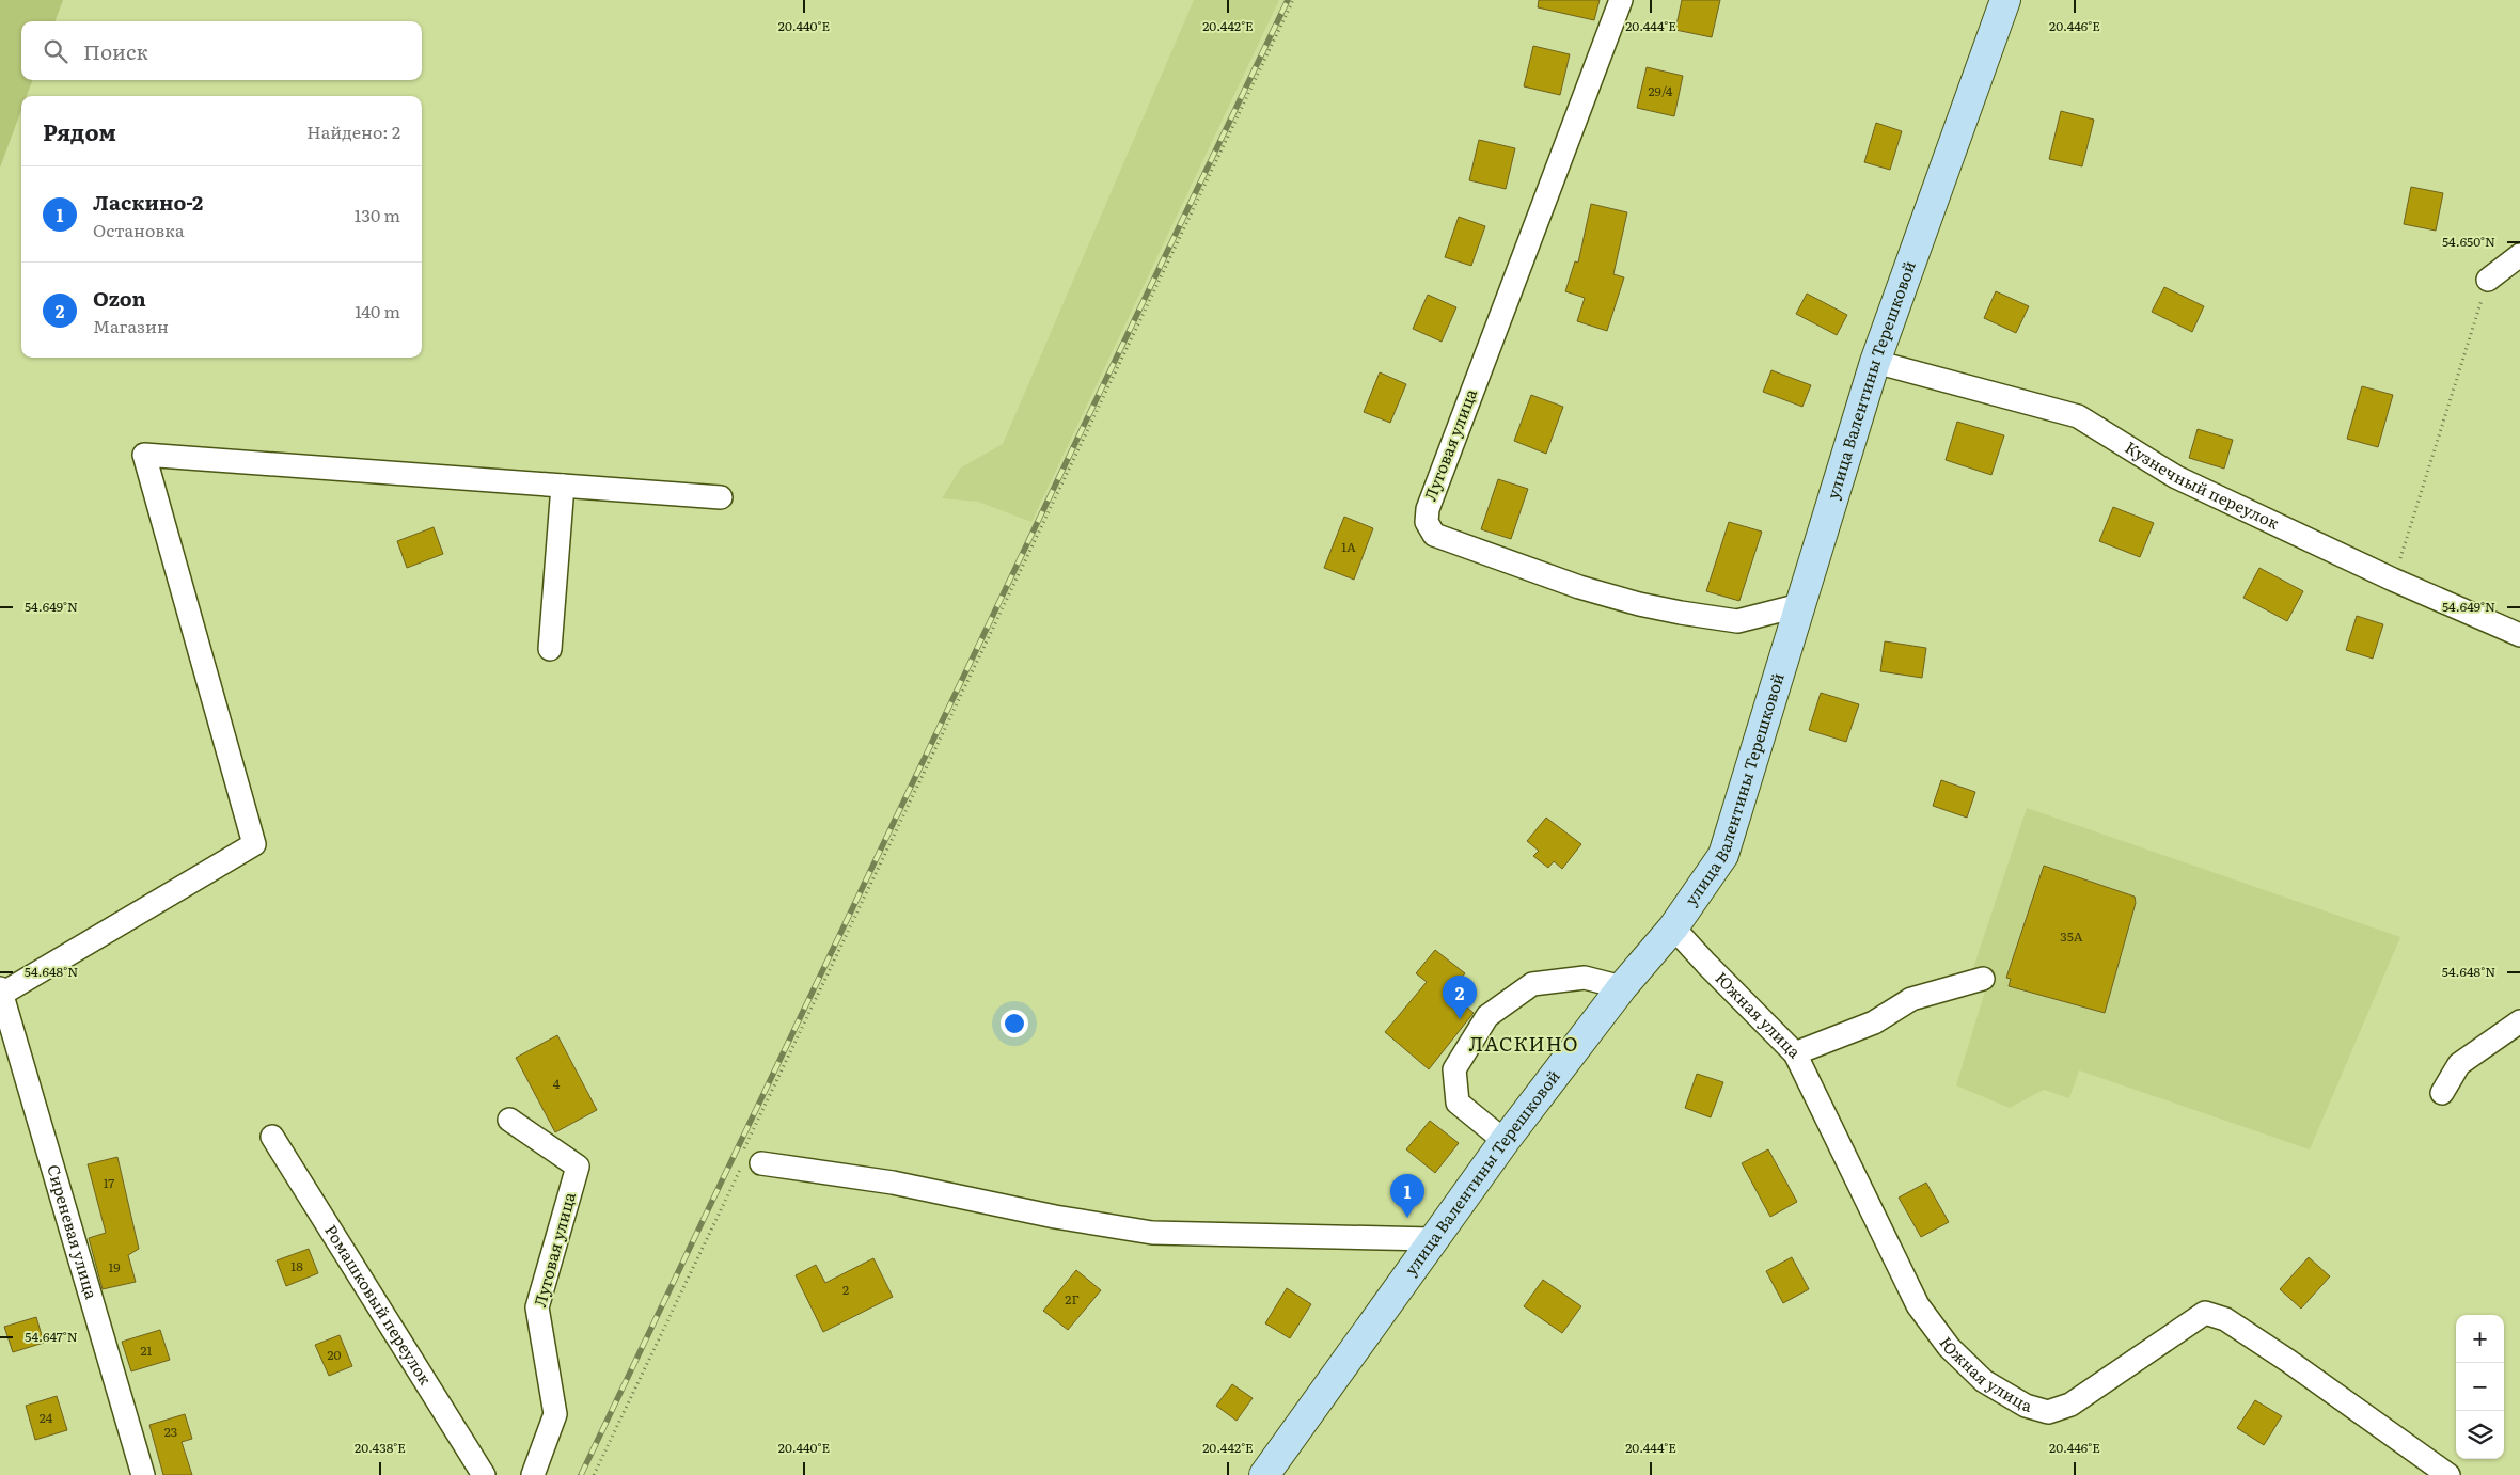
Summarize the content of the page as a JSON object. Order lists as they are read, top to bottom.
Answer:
{
  "streets": {
    "street": [
      "улица Валентины Терешковой",
      "Луговая улица",
      "Кузнечный переулок",
      "Южная улица",
      "Сиреневая улица",
      "Ромашковый переулок"
    ]
  },
  "crossings": [
    ["улица Валентины Терешковой", "Луговая улица"],
    ["улица Валентины Терешковой", "Кузнечный переулок"],
    ["улица Валентины Терешковой", "Южная улица"]
  ],
  "districts": ["ЛАСКИНО"],
  "house_numbers": [
    "29/4",
    "1А",
    "35А",
    "4",
    "17",
    "18",
    "19",
    "2",
    "2Г",
    "21",
    "20",
    "24",
    "23"
  ],
  "page": {
    "search": "Поиск",
    "heading": ["Рядом", "Найдено: 2"],
    "list": [
      {
        "mark": "1",
        "name": "Ласкино-2",
        "note": "Остановка",
        "value": "130 m"
      },
      {
        "mark": "2",
        "name": "Ozon",
        "note": "Магазин",
        "value": "140 m"
      }
    ],
    "pins": ["2", "1"],
    "map_buttons": ["+", "−"]
  },
  "coordinates": [
    "20.440°E",
    "20.442°E",
    "20.444°E",
    "20.446°E",
    "54.650°N",
    "54.649°N",
    "54.648°N",
    "54.647°N",
    "20.438°E"
  ]
}
